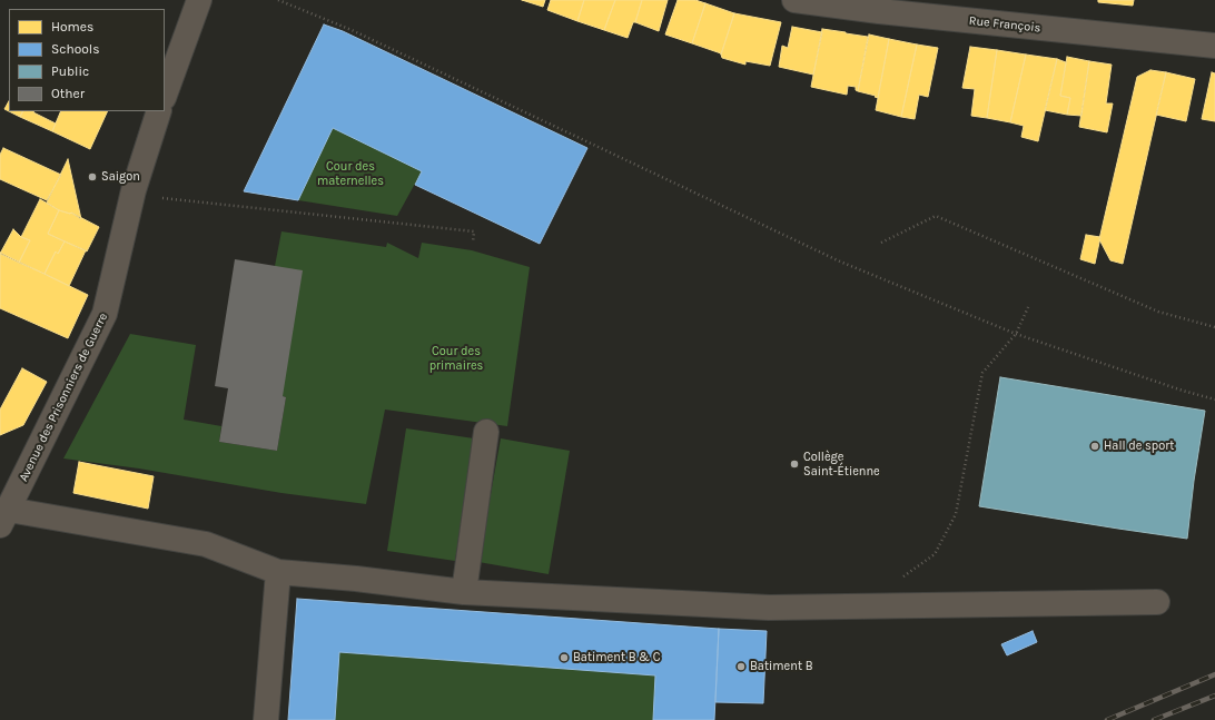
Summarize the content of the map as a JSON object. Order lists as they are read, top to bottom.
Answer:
{
  "streets": {
    "street": ["Rue François", "Avenue des Prisonniers de Guerre"]
  },
  "parks": ["Cour des maternelles", "Cour des primaires"],
  "places": [
    "Saigon",
    "Hall de sport",
    "Collège Saint-Étienne",
    "Batiment B & C",
    "Batiment B"
  ],
  "legend": [
    "Homes",
    "Schools",
    "Public",
    "Other"
  ]
}
